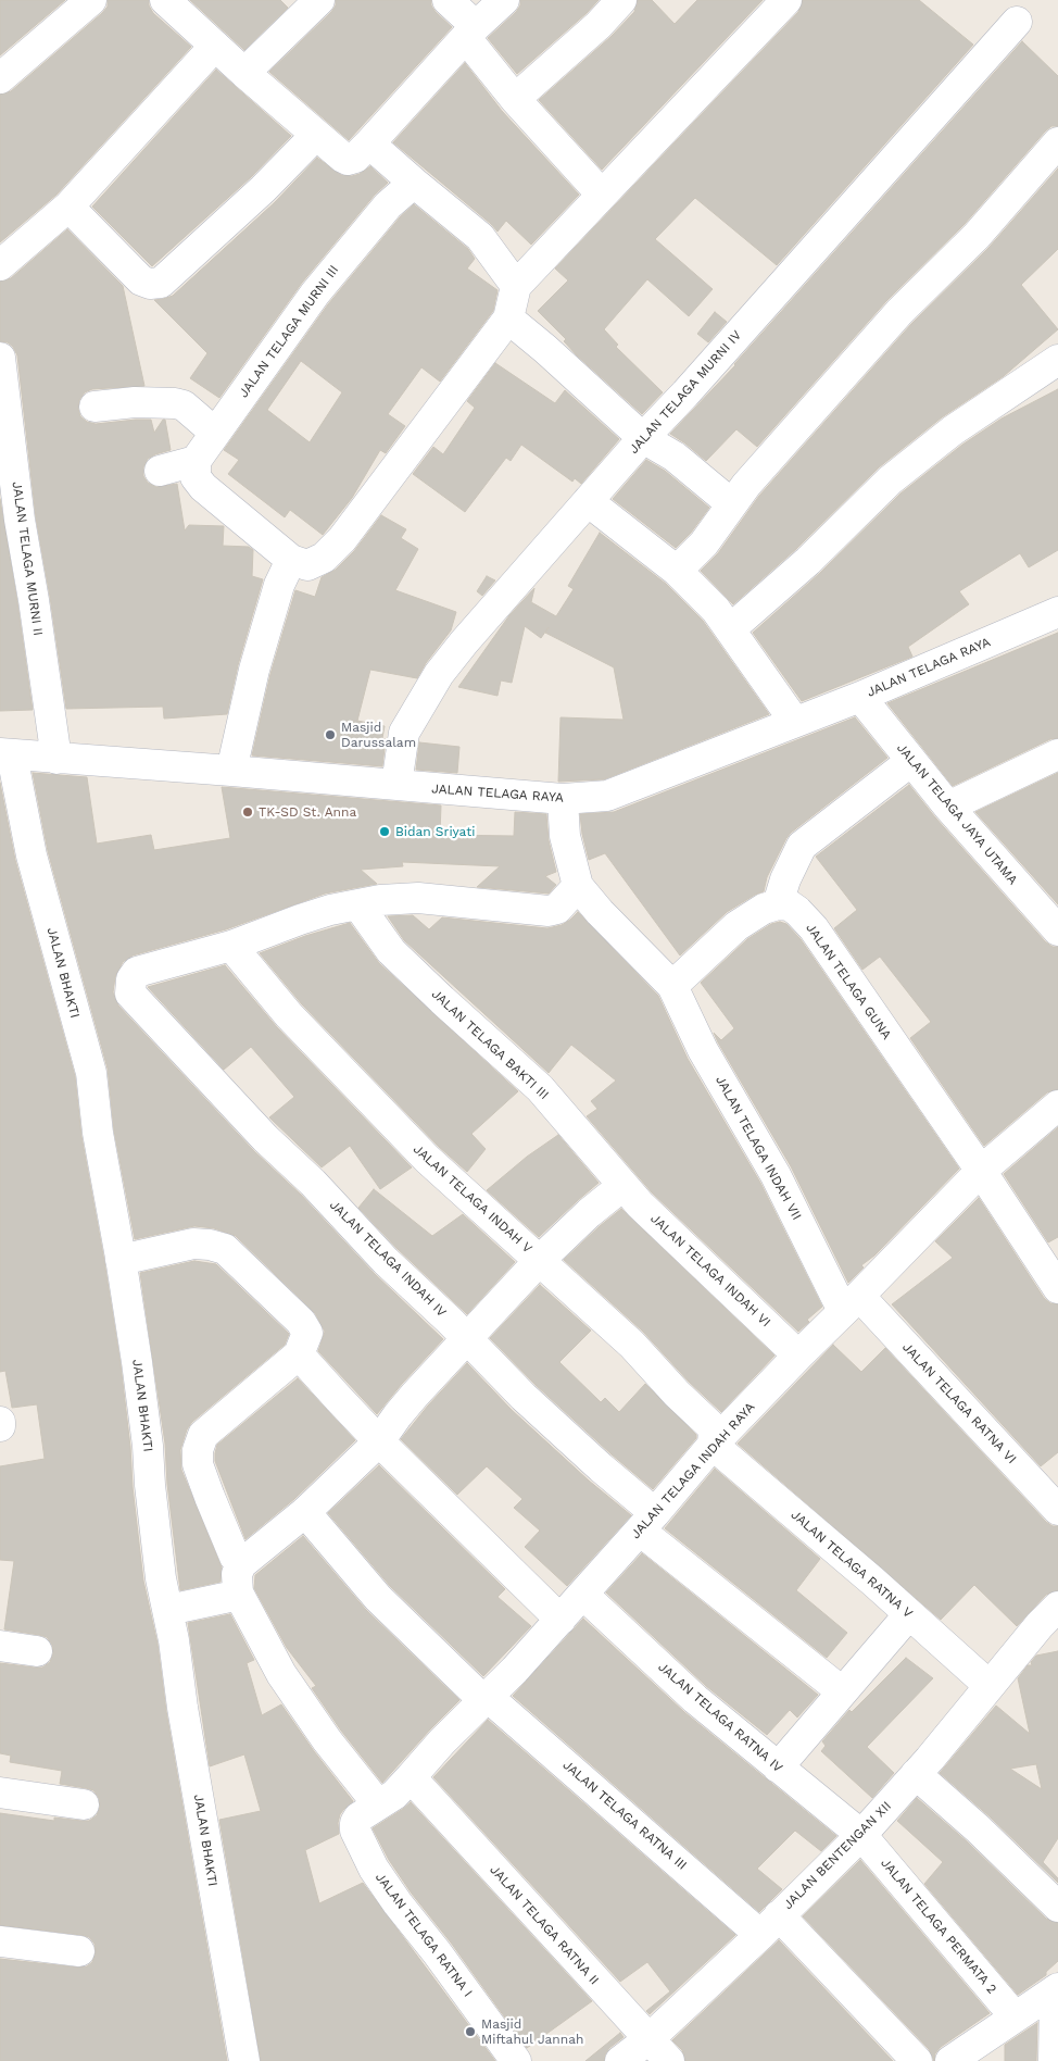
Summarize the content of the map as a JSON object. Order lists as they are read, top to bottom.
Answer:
{
  "streets": {
    "street": [
      "JALAN TELAGA MURNI III",
      "JALAN TELAGA MURNI IV",
      "JALAN TELAGA MURNI II",
      "JALAN TELAGA RAYA",
      "JALAN TELAGA JAYA UTAMA",
      "JALAN BHAKTI",
      "JALAN TELAGA GUNA",
      "JALAN TELAGA BAKTI III",
      "JALAN TELAGA INDAH VII",
      "JALAN TELAGA INDAH V",
      "JALAN TELAGA INDAH IV",
      "JALAN TELAGA INDAH VI",
      "JALAN TELAGA RATNA VI",
      "JALAN TELAGA INDAH RAYA",
      "JALAN TELAGA RATNA V",
      "JALAN TELAGA RATNA IV",
      "JALAN TELAGA RATNA III",
      "JALAN BENTENGAN XII",
      "JALAN TELAGA RATNA II",
      "JALAN TELAGA PERMATA 2",
      "JALAN TELAGA RATNA I"
    ]
  },
  "crossings": [
    ["JALAN TELAGA MURNI IV", "JALAN TELAGA RAYA"],
    ["JALAN TELAGA MURNI II", "JALAN TELAGA RAYA"],
    ["JALAN TELAGA RAYA", "JALAN TELAGA JAYA UTAMA"],
    ["JALAN TELAGA RAYA", "JALAN BHAKTI"],
    ["JALAN TELAGA GUNA", "JALAN TELAGA INDAH RAYA"],
    ["JALAN TELAGA BAKTI III", "JALAN TELAGA INDAH VI"],
    ["JALAN TELAGA INDAH VII", "JALAN TELAGA RATNA VI"],
    ["JALAN TELAGA INDAH VII", "JALAN TELAGA INDAH RAYA"],
    ["JALAN TELAGA INDAH V", "JALAN TELAGA INDAH IV"],
    ["JALAN TELAGA INDAH V", "JALAN TELAGA INDAH RAYA"],
    ["JALAN TELAGA INDAH V", "JALAN TELAGA RATNA V"],
    ["JALAN TELAGA INDAH IV", "JALAN TELAGA INDAH RAYA"],
    ["JALAN TELAGA INDAH VI", "JALAN TELAGA INDAH RAYA"],
    ["JALAN TELAGA RATNA VI", "JALAN TELAGA INDAH RAYA"],
    ["JALAN TELAGA INDAH RAYA", "JALAN TELAGA RATNA V"],
    ["JALAN TELAGA INDAH RAYA", "JALAN TELAGA RATNA IV"],
    ["JALAN TELAGA INDAH RAYA", "JALAN TELAGA RATNA III"],
    ["JALAN TELAGA INDAH RAYA", "JALAN TELAGA RATNA II"],
    ["JALAN TELAGA INDAH RAYA", "JALAN TELAGA RATNA I"],
    ["JALAN TELAGA RATNA V", "JALAN BENTENGAN XII"],
    ["JALAN TELAGA RATNA IV", "JALAN BENTENGAN XII"],
    ["JALAN TELAGA RATNA IV", "JALAN TELAGA PERMATA 2"],
    ["JALAN TELAGA RATNA III", "JALAN BENTENGAN XII"],
    ["JALAN BENTENGAN XII", "JALAN TELAGA RATNA II"],
    ["JALAN BENTENGAN XII", "JALAN TELAGA PERMATA 2"],
    ["JALAN TELAGA RATNA II", "JALAN TELAGA RATNA I"]
  ],
  "places": [
    "Masjid Darussalam",
    "TK-SD St. Anna",
    "Bidan Sriyati",
    "Masjid Miftahul Jannah"
  ]
}
